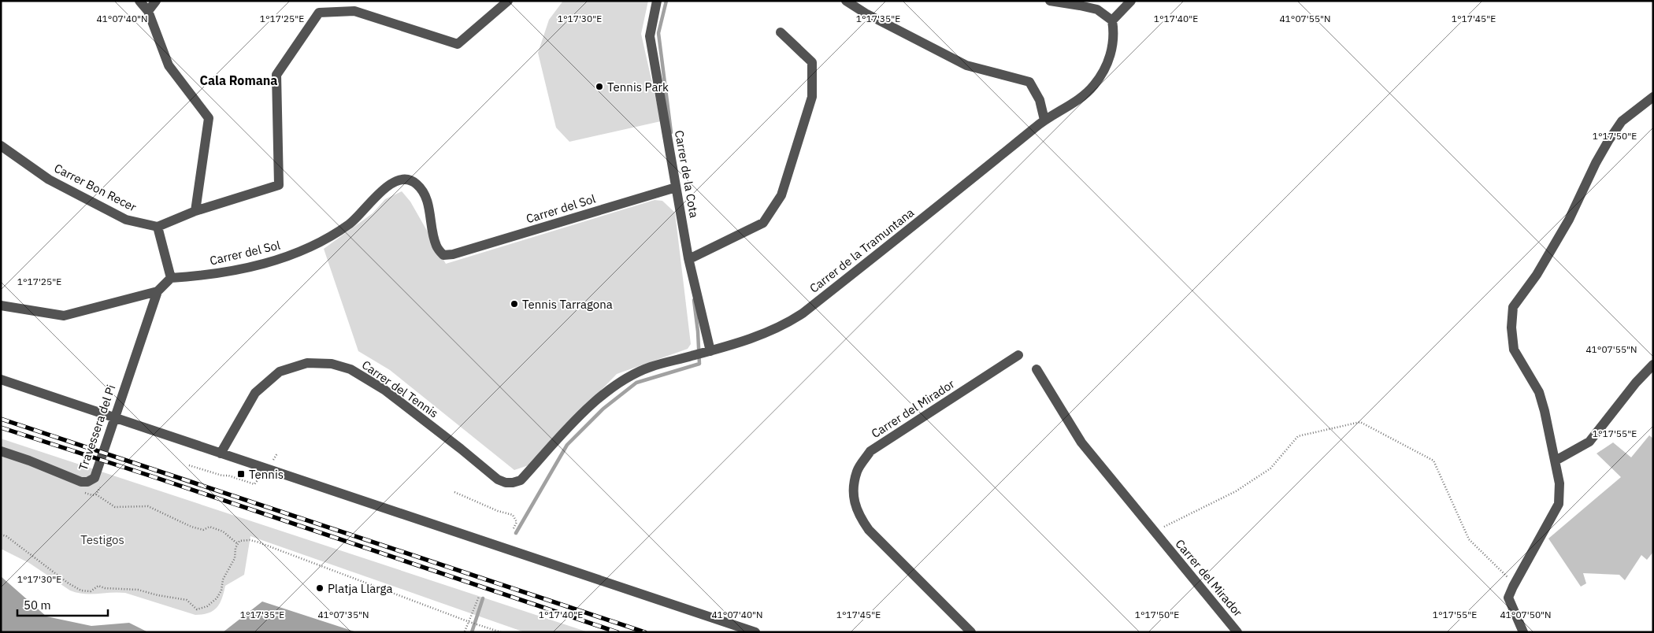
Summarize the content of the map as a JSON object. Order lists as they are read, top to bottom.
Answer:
{
  "streets": {
    "street": [
      "Carrer de la Cota",
      "Carrer Bon Recer",
      "Carrer del Sol",
      "Carrer de la Tramuntana",
      "Carrer del Tennis",
      "Carrer del Mirador",
      "Travessera del Pi"
    ]
  },
  "crossings": [
    ["Carrer de la Cota", "Carrer del Sol"],
    ["Carrer de la Cota", "Carrer de la Tramuntana"],
    ["Carrer de la Tramuntana", "Carrer del Tennis"]
  ],
  "districts": ["Cala Romana"],
  "parks": ["Testigos"],
  "places": {
    "other": ["Tennis Park", "Tennis Tarragona", "Platja Llarga"],
    "transit": ["Tennis"]
  },
  "scale_bar": "50 m",
  "coordinates": [
    "41°07'40\"N",
    "1°17'25\"E",
    "1°17'30\"E",
    "1°17'35\"E",
    "1°17'40\"E",
    "41°07'55\"N",
    "1°17'45\"E",
    "1°17'50\"E",
    "1°17'55\"E",
    "41°07'35\"N",
    "41°07'50\"N"
  ]
}
